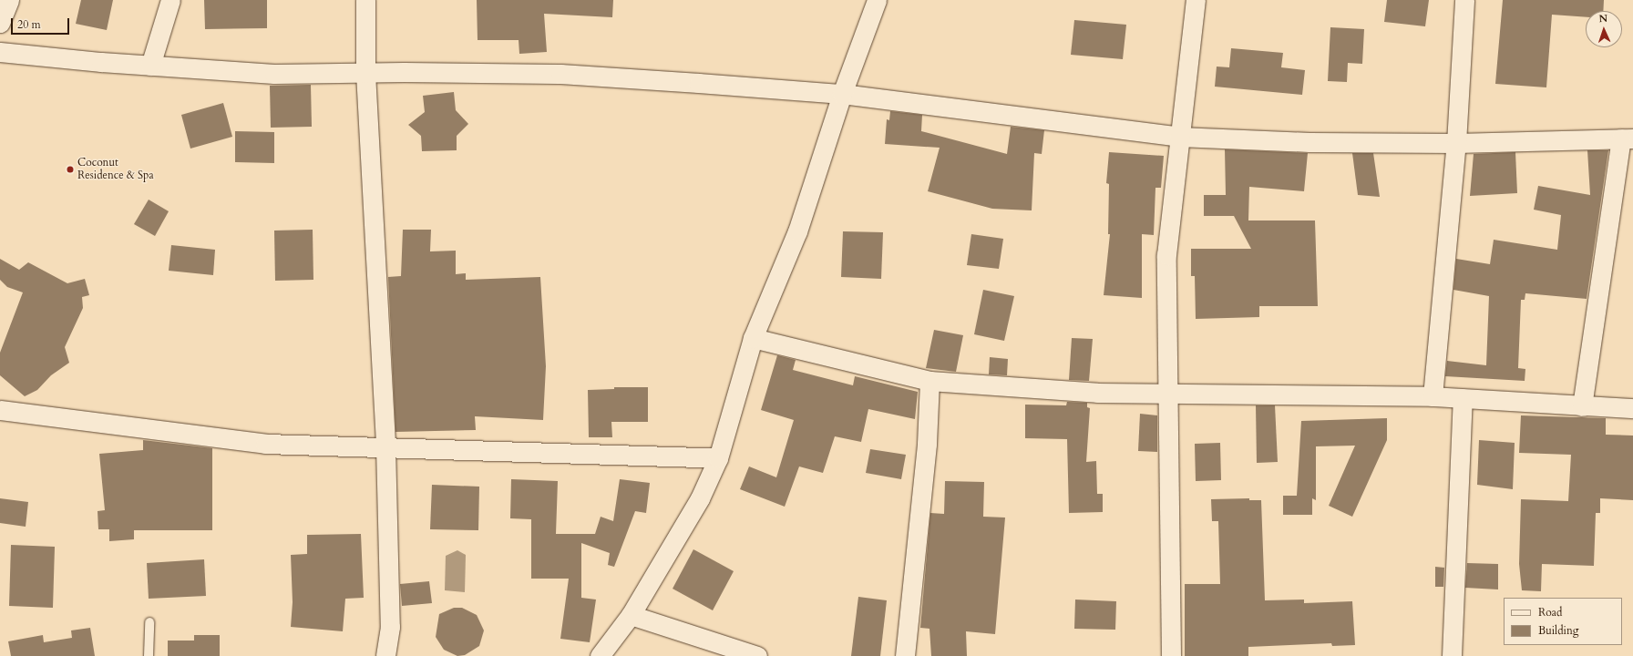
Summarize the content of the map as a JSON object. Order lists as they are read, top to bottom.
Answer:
{
  "places": ["Coconut Residence & Spa"],
  "legend": ["Road", "Building"],
  "scale_bar": "20 m",
  "north": "top"
}
